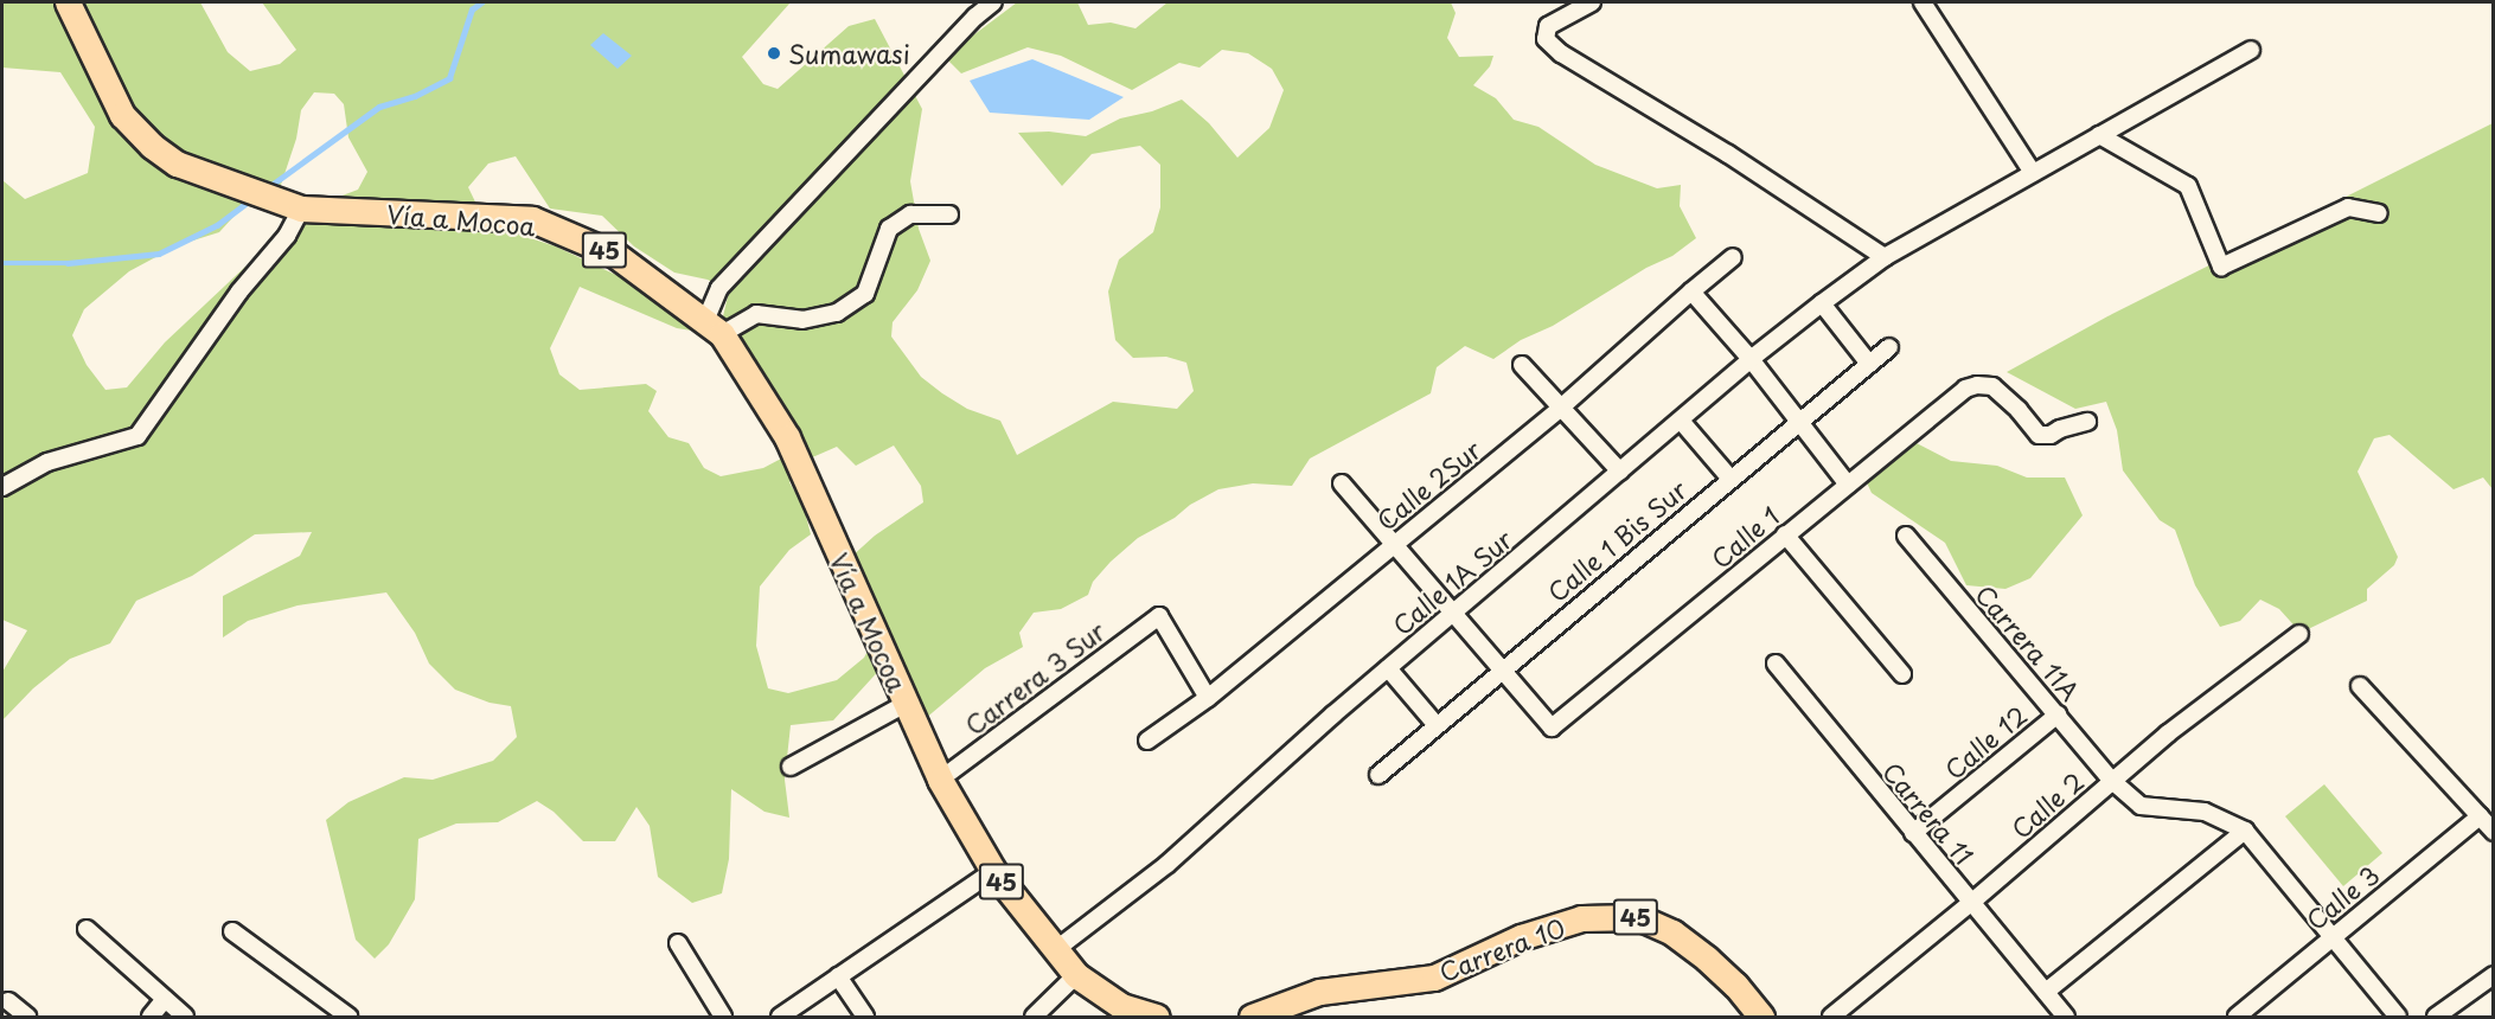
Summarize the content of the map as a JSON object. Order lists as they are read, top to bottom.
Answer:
{
  "streets": {
    "main road": ["Vía a Mocoa", "45", "Carrera 10"],
    "street": [
      "Calle 2Sur",
      "Calle 1",
      "Calle 1 Bis Sur",
      "Calle 1A Sur",
      "Carrera 11A",
      "Carrera 3 Sur",
      "Calle 12",
      "Calle 2",
      "Carrera 11",
      "Calle 3"
    ]
  },
  "crossings": [
    ["Vía a Mocoa", "45"],
    ["Vía a Mocoa", "Carrera 3 Sur"],
    ["45", "Calle 1A Sur"],
    ["45", "Carrera 3 Sur"],
    ["Calle 2Sur", "Carrera 3 Sur"],
    ["Calle 1", "Calle 1 Bis Sur"],
    ["Carrera 11A", "Calle 12"],
    ["Carrera 11A", "Calle 2"],
    ["Calle 12", "Carrera 11"],
    ["Calle 2", "Carrera 11"]
  ],
  "places": ["Sumawasi"]
}
